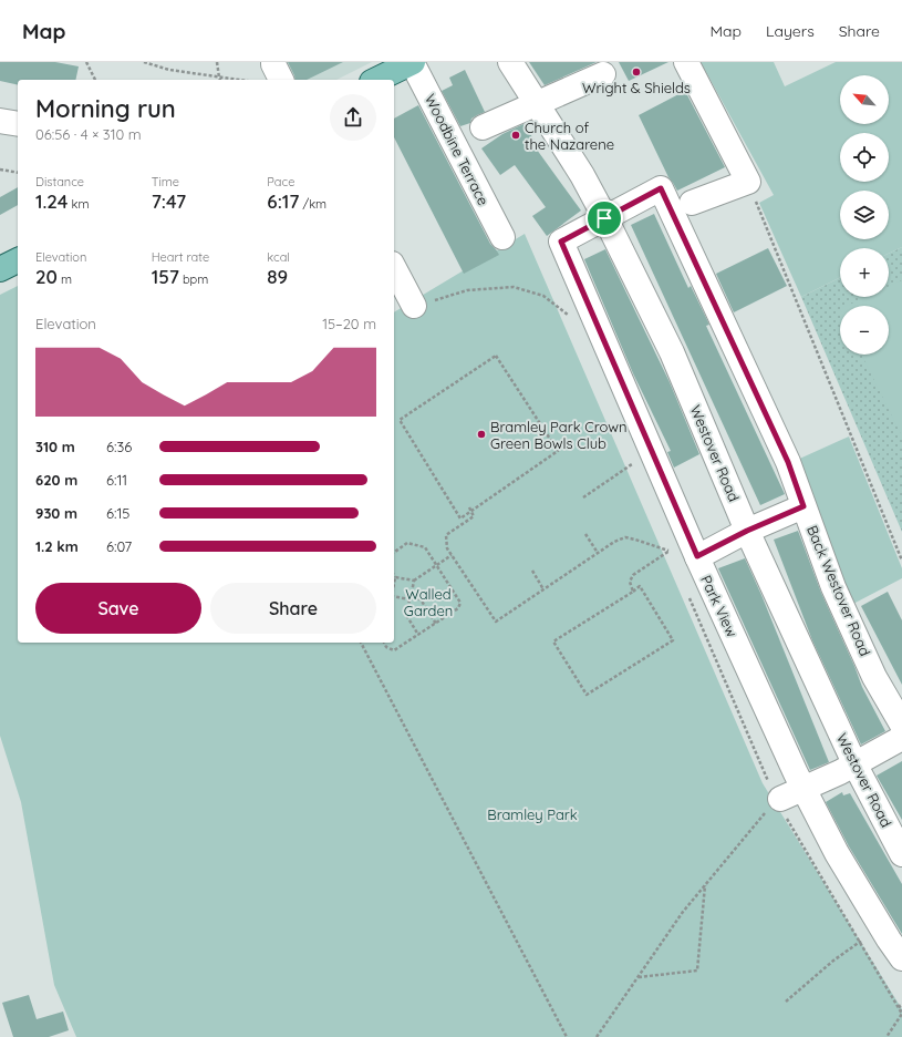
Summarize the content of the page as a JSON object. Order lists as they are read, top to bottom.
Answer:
{
  "streets": {
    "street": [
      "Woodbine Terrace",
      "Westover Road",
      "Back Westover Road",
      "Park View"
    ]
  },
  "crossings": [
    ["Westover Road", "Back Westover Road"],
    ["Westover Road", "Park View"],
    ["Back Westover Road", "Park View"]
  ],
  "parks": ["Walled Garden", "Bramley Park"],
  "places": ["Wright & Shields", "Church of the Nazarene", "Bramley Park Crown Green Bowls Club"],
  "north": "top left",
  "page": {
    "header": "Map",
    "nav": ["Map", "Layers", "Share"],
    "map_buttons": ["+", "−"],
    "heading": ["Morning run", "06:56 · 4 × 310 m"],
    "stats": [
      ["Distance", "1.24 km"],
      ["Time", "7:47"],
      ["Pace", "6:17 /km"],
      ["Elevation", "20 m"],
      ["Heart rate", "157 bpm"],
      ["kcal", "89"]
    ],
    "chart": ["Elevation", "15–20 m"],
    "list": [
      {
        "name": "310 m",
        "note": "6:36"
      },
      {
        "name": "620 m",
        "note": "6:11"
      },
      {
        "name": "930 m",
        "note": "6:15"
      },
      {
        "name": "1.2 km",
        "note": "6:07"
      }
    ],
    "buttons": ["Save", "Share"]
  }
}
